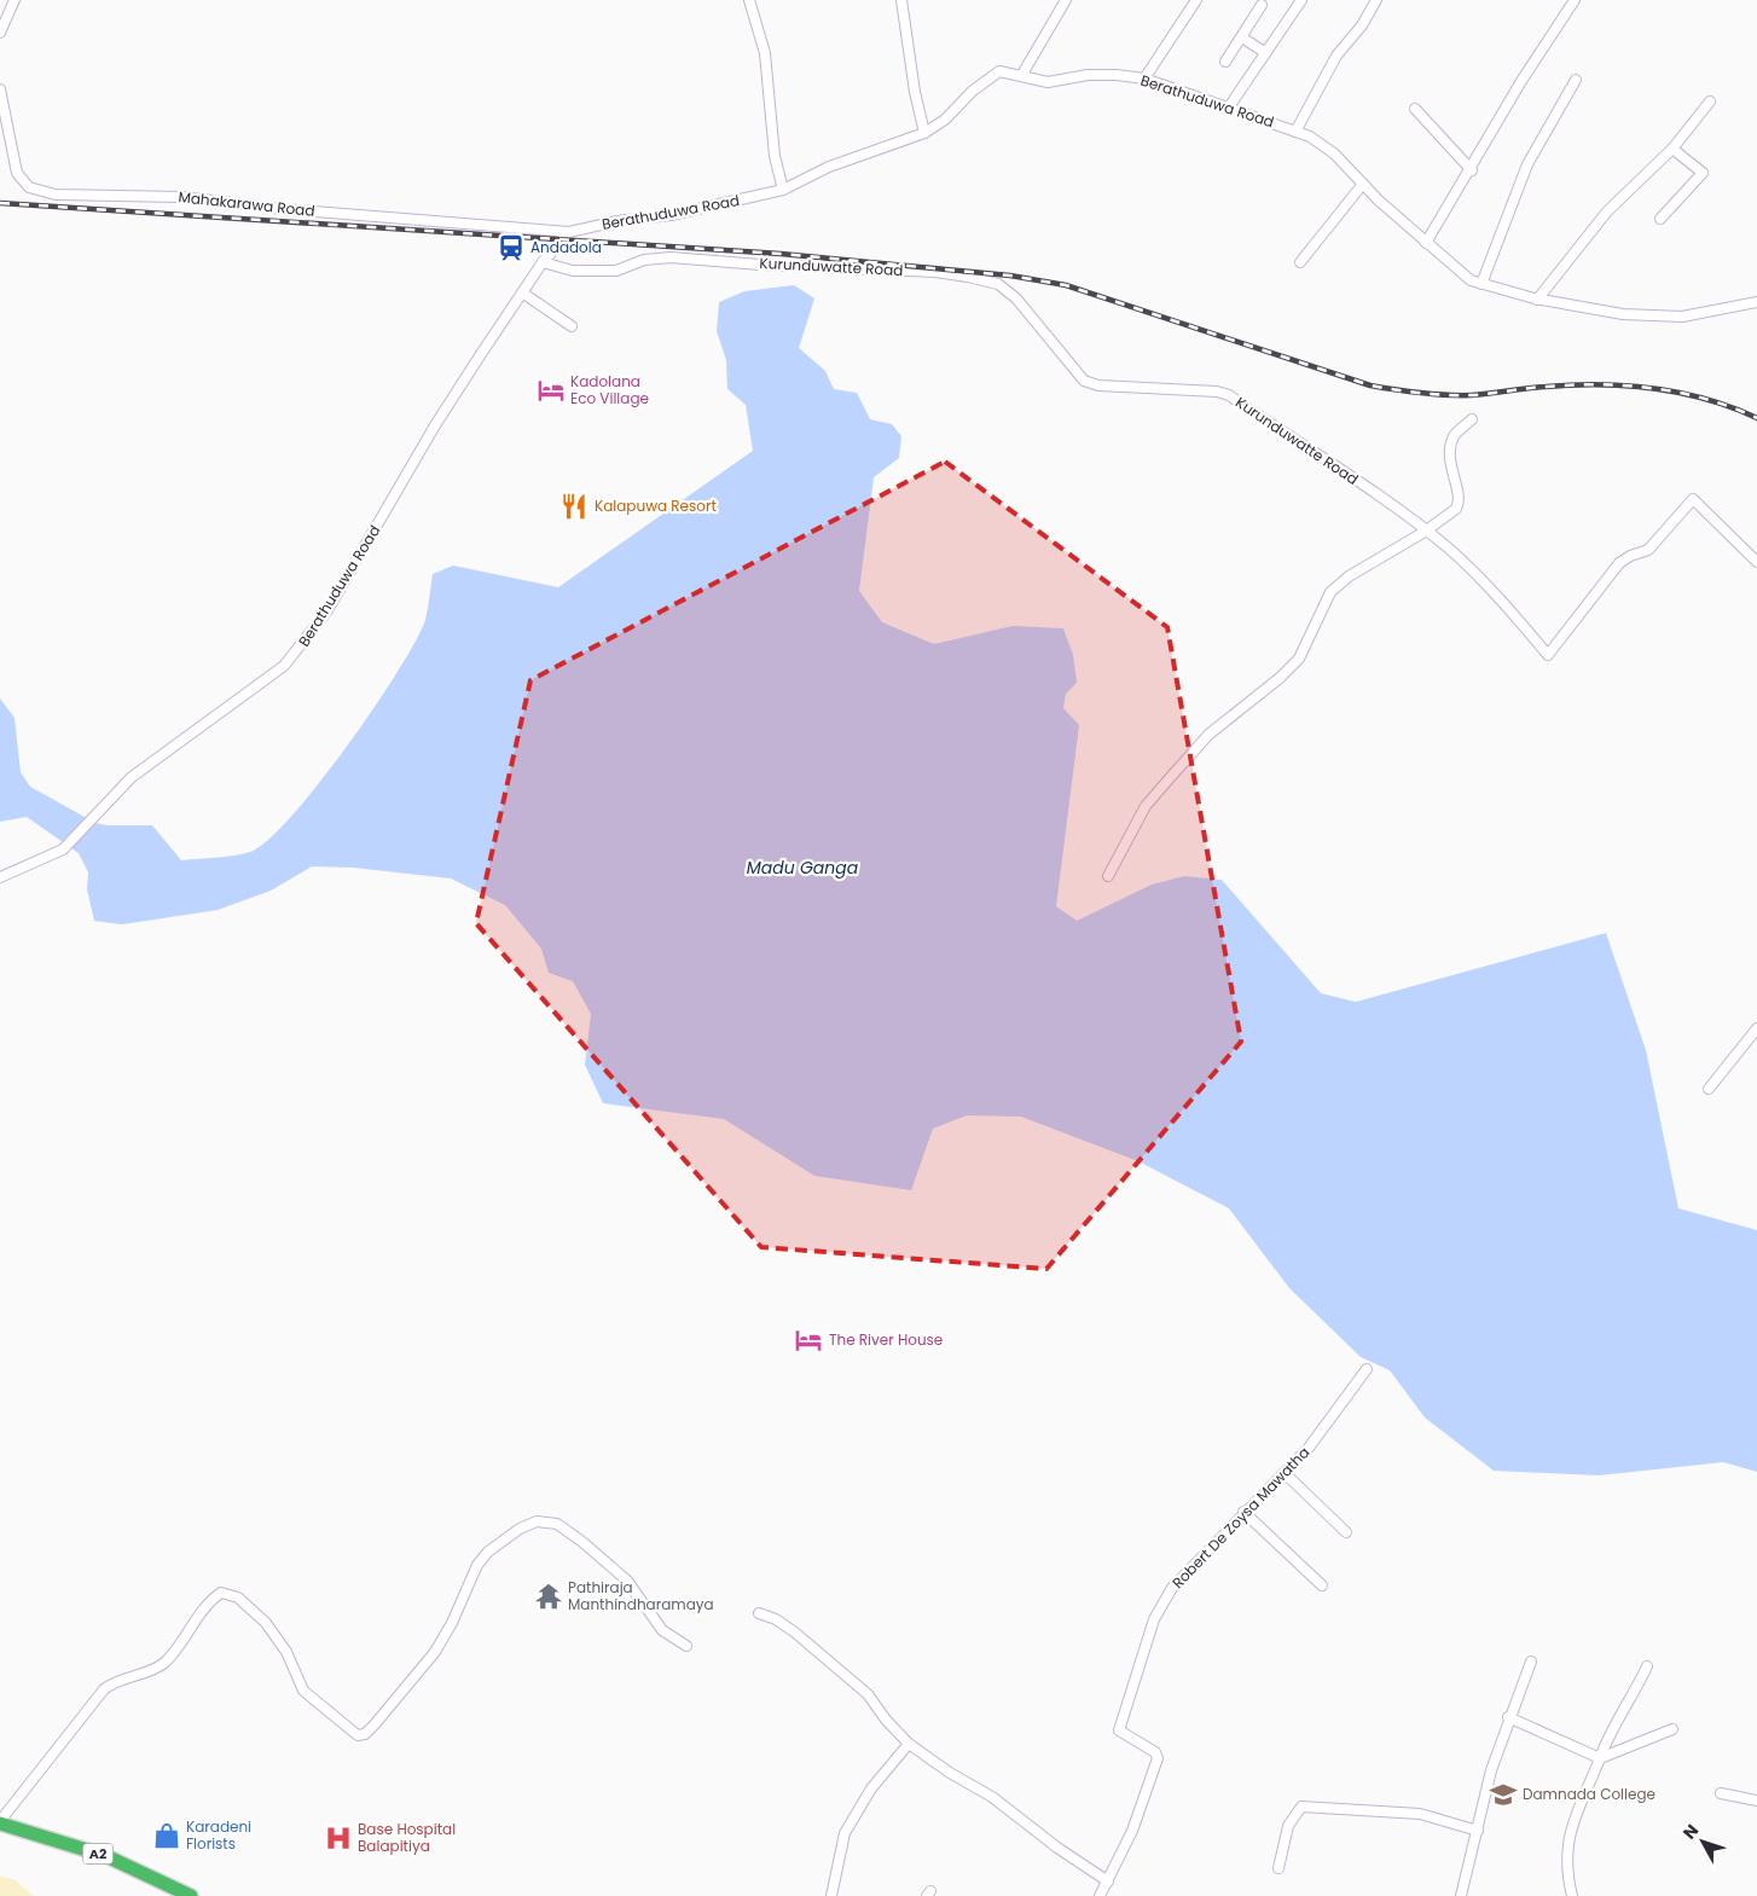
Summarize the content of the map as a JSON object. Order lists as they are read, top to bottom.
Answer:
{
  "streets": {
    "highway": ["A2"],
    "street": [
      "Berathuduwa Road",
      "Mahakarawa Road",
      "Kurunduwatte Road",
      "Robert De Zoysa Mawatha"
    ]
  },
  "crossings": [
    ["Berathuduwa Road", "Mahakarawa Road"],
    ["Berathuduwa Road", "Kurunduwatte Road"]
  ],
  "water": ["Madu Ganga"],
  "places": {
    "station": ["Andadola"],
    "hotel": ["Kadolana Eco Village", "The River House"],
    "restaurant": ["Kalapuwa Resort"],
    "temple": ["Pathiraja Manthindharamaya"],
    "school or university": ["Damnada College"],
    "shop": ["Karadeni Florists"],
    "hospital": ["Base Hospital Balapitiya"]
  },
  "north": "top left"
}
